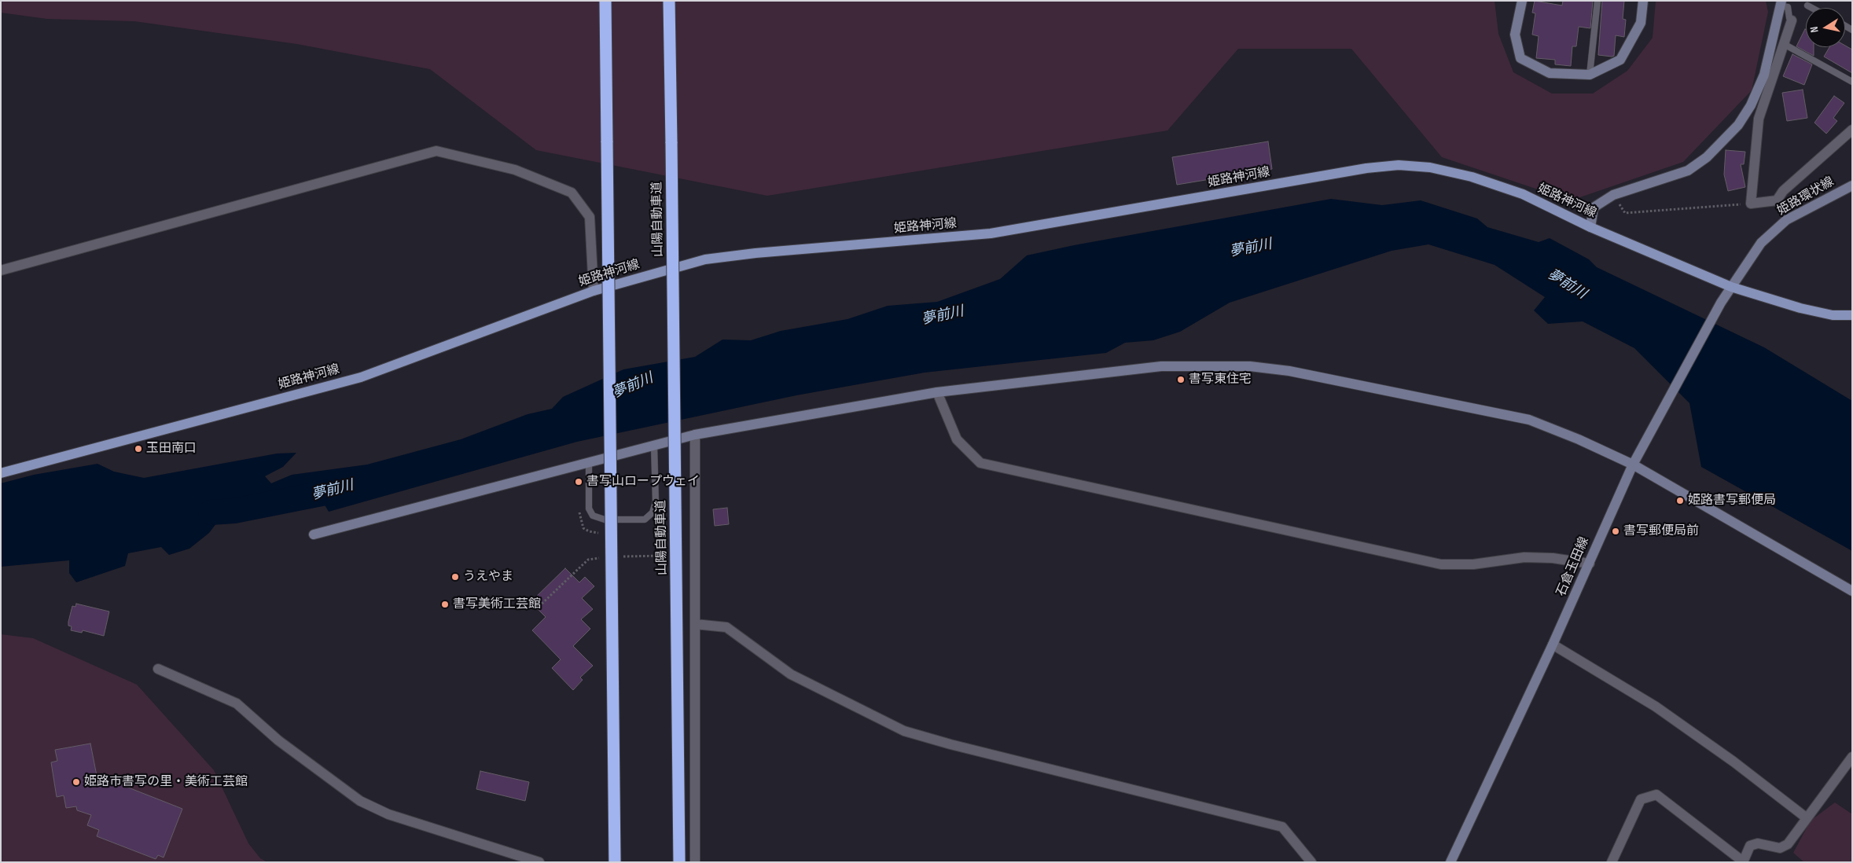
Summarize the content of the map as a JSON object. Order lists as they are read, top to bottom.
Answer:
{
  "streets": {
    "highway": ["山陽自動車道"],
    "main road": ["姫路神河線"],
    "street": ["姫路環状線", "石倉玉田線"]
  },
  "crossings": [
    ["姫路神河線", "姫路環状線"],
    ["姫路神河線", "石倉玉田線"],
    ["姫路環状線", "石倉玉田線"]
  ],
  "water": ["夢前川"],
  "places": [
    "書写東住宅",
    "玉田南口",
    "書写山ロープウェイ",
    "姫路書写郵便局",
    "書写郵便局前",
    "うえやま",
    "書写美術工芸館",
    "姫路市書写の里・美術工芸館"
  ],
  "north": "left"
}
